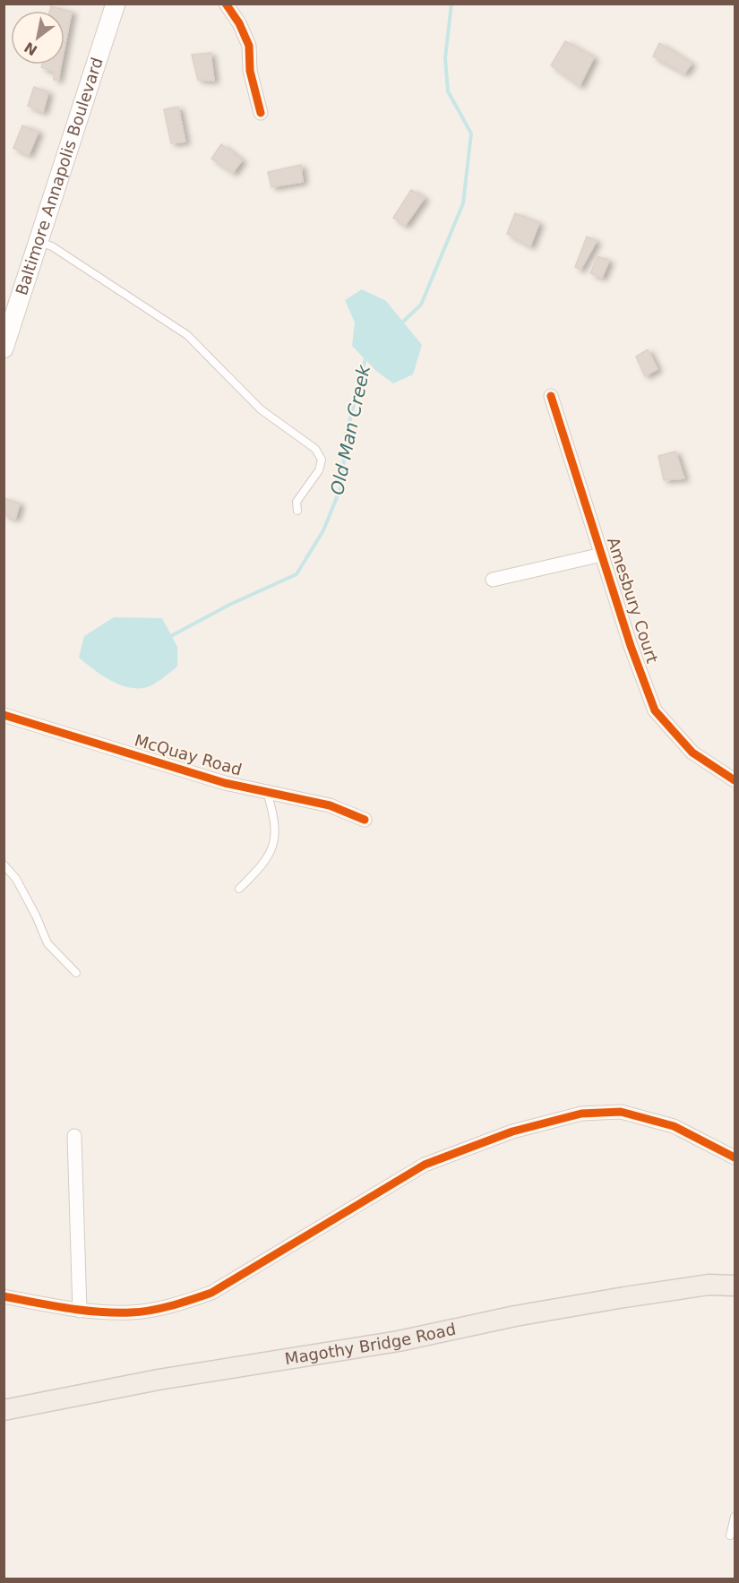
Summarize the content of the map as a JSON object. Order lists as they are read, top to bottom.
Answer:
{
  "streets": {
    "main road": ["Baltimore Annapolis Boulevard", "Magothy Bridge Road"],
    "street": ["Amesbury Court", "McQuay Road"]
  },
  "water": ["Old Man Creek"],
  "north": "bottom left"
}
